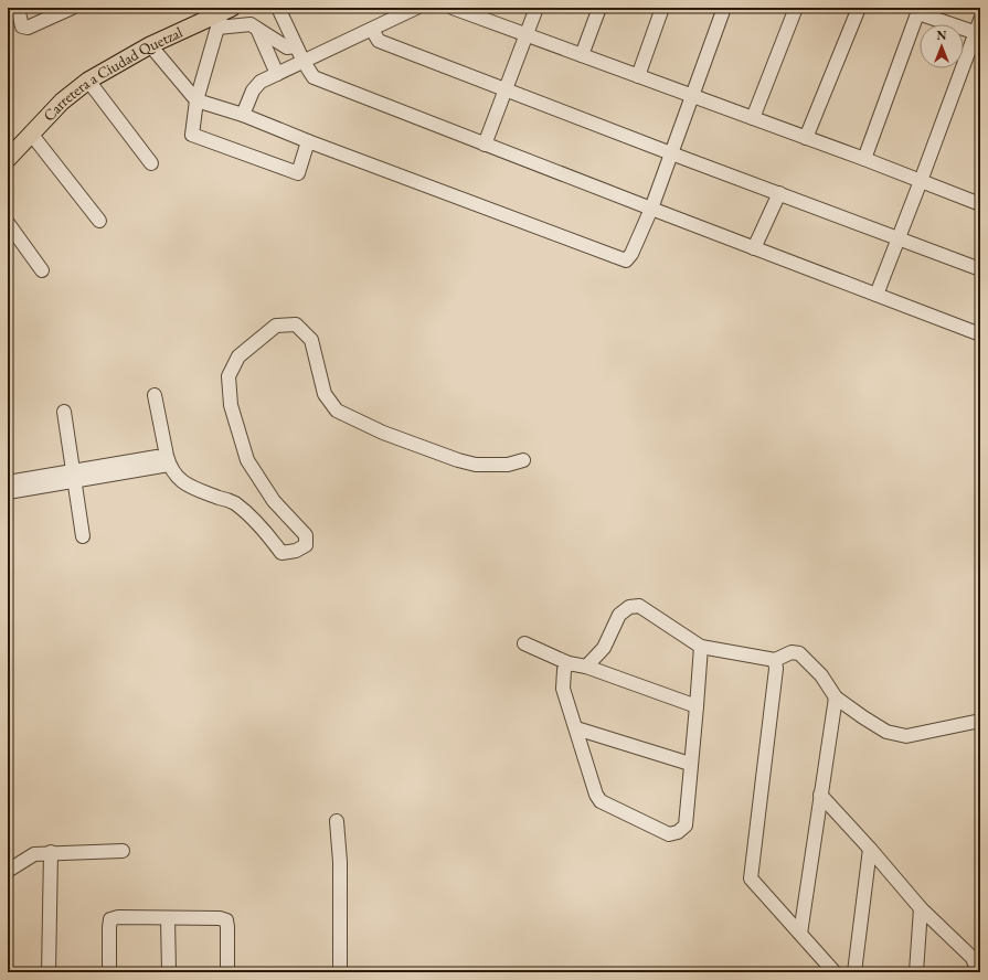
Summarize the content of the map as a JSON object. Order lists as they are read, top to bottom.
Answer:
{
  "streets": {
    "main road": ["Carretera a Ciudad Quetzal"]
  },
  "north": "top"
}
